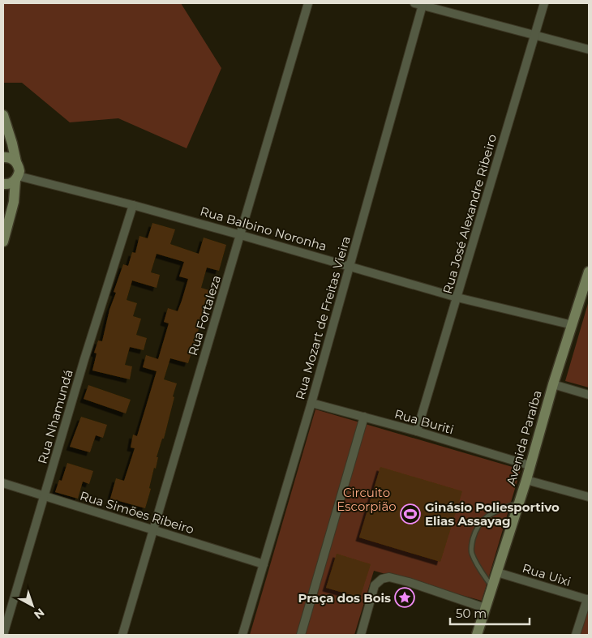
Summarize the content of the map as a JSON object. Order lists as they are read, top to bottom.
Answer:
{
  "streets": {
    "street": [
      "Rua José Alexandre Ribeiro",
      "Rua Balbino Noronha",
      "Rua Fortaleza",
      "Rua Mozart de Freitas Vieira",
      "Rua Nhamundá",
      "Rua Buriti",
      "Avenida Paraíba",
      "Rua Simões Ribeiro",
      "Rua Uixi"
    ]
  },
  "crossings": [
    ["Rua José Alexandre Ribeiro", "Rua Balbino Noronha"],
    ["Rua José Alexandre Ribeiro", "Rua Buriti"],
    ["Rua Balbino Noronha", "Rua Fortaleza"],
    ["Rua Balbino Noronha", "Rua Mozart de Freitas Vieira"],
    ["Rua Balbino Noronha", "Rua Nhamundá"],
    ["Rua Balbino Noronha", "Avenida Paraíba"],
    ["Rua Fortaleza", "Rua Simões Ribeiro"],
    ["Rua Mozart de Freitas Vieira", "Rua Buriti"],
    ["Rua Mozart de Freitas Vieira", "Rua Simões Ribeiro"],
    ["Rua Nhamundá", "Rua Simões Ribeiro"],
    ["Rua Buriti", "Avenida Paraíba"],
    ["Avenida Paraíba", "Rua Uixi"]
  ],
  "parks": ["Circuito Escorpião"],
  "places": {
    "sports": ["Ginásio Poliesportivo Elias Assayag"],
    "place": ["Praça dos Bois"]
  },
  "scale_bar": "50 m",
  "north": "bottom right"
}
